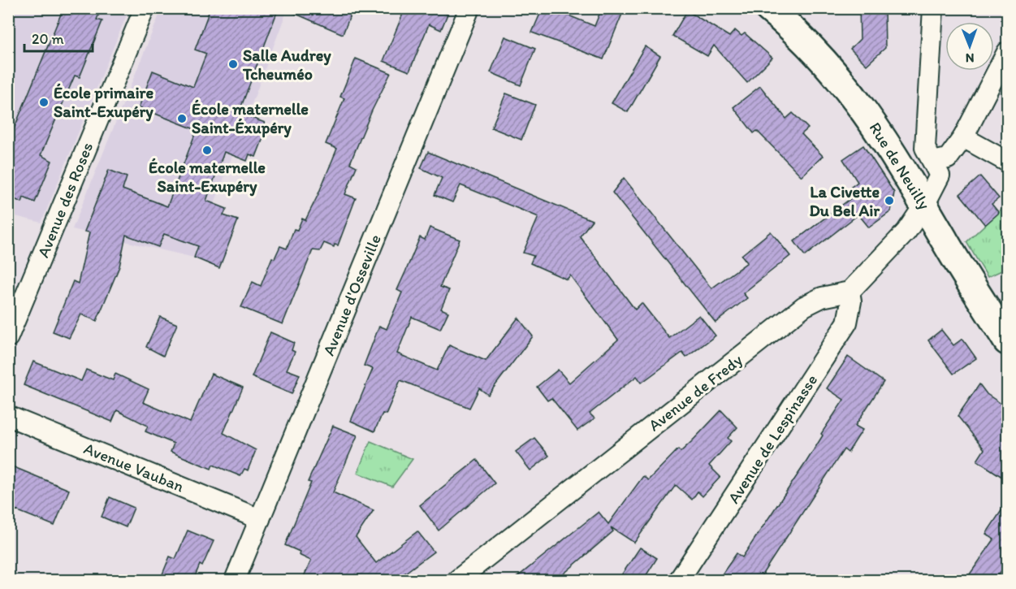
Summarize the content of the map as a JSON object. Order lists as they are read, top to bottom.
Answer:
{
  "streets": {
    "main road": ["Rue de Neuilly"],
    "street": [
      "Avenue des Roses",
      "Avenue d'Osseville",
      "Avenue de Fredy",
      "Avenue de Lespinasse",
      "Avenue Vauban"
    ]
  },
  "crossings": [
    ["Avenue d'Osseville", "Avenue Vauban"],
    ["Avenue de Fredy", "Avenue de Lespinasse"]
  ],
  "places": [
    "Salle Audrey Tcheuméo",
    "École primaire Saint-Exupéry",
    "École maternelle Saint-Éxupéry",
    "École maternelle Saint-Exupéry",
    "La Civette Du Bel Air"
  ],
  "scale_bar": "20 m",
  "north": "bottom"
}
